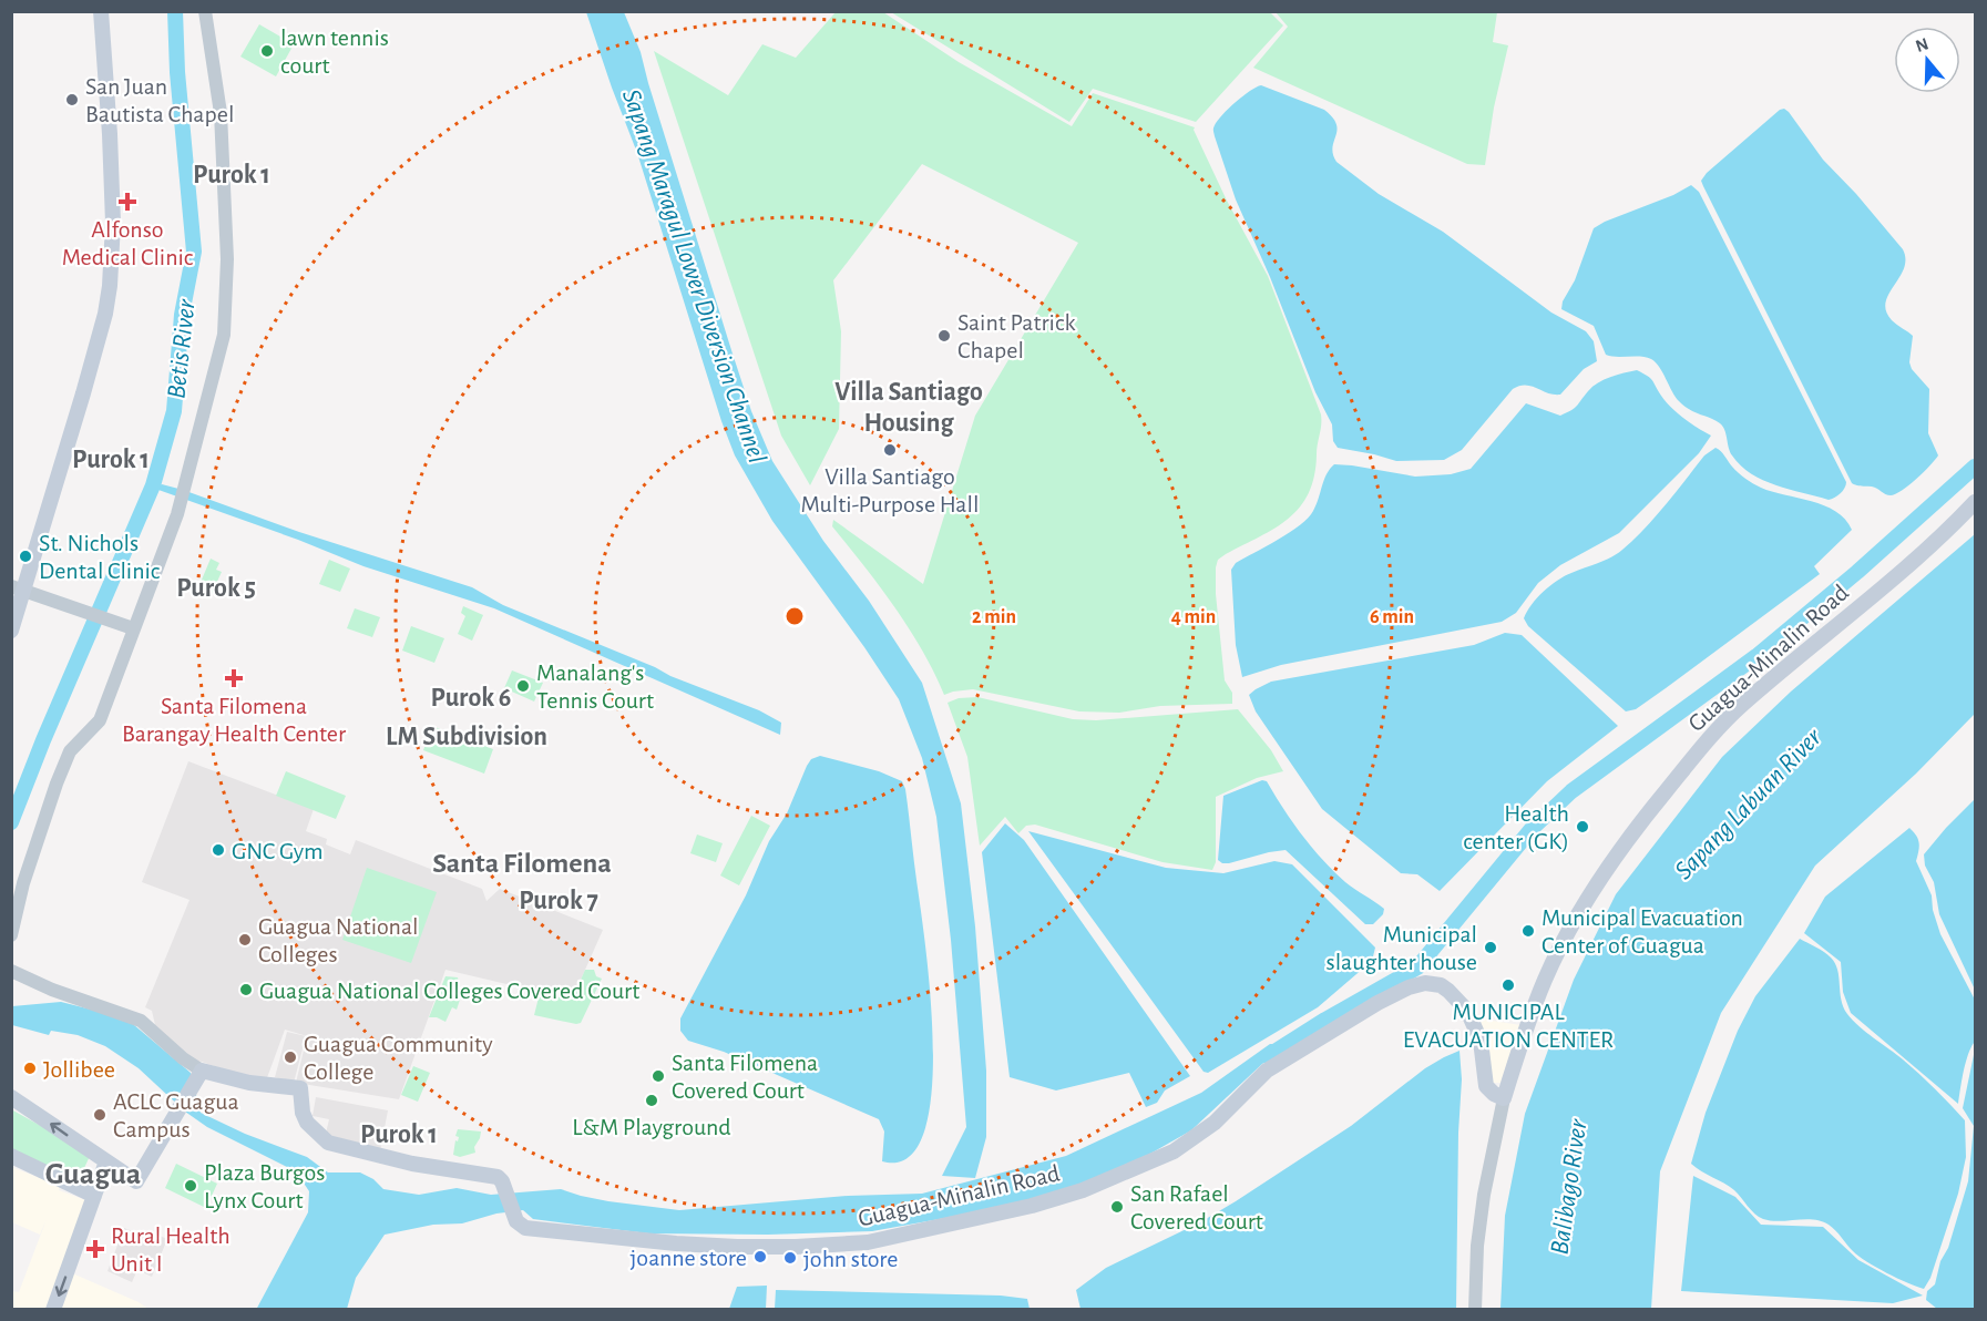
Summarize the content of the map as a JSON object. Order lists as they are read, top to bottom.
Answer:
{
  "streets": {
    "main road": ["Guagua-Minalin Road"]
  },
  "districts": [
    "Purok 1",
    "Villa Santiago Housing",
    "Purok 1",
    "Purok 5",
    "Purok 6",
    "LM Subdivision",
    "Santa Filomena",
    "Purok 7",
    "Purok 1",
    "Guagua"
  ],
  "water": [
    "Sapang Maragul Lower Diversion Channel",
    "Betis River",
    "Sapang Labuan River",
    "Balibago River"
  ],
  "places": {
    "other": [
      "lawn tennis court",
      "San Juan Bautista Chapel",
      "Saint Patrick Chapel",
      "Villa Santiago Multi-Purpose Hall",
      "St. Nichols Dental Clinic",
      "Manalang's Tennis Court",
      "Health center (GK)",
      "GNC Gym",
      "Municipal Evacuation Center of Guagua",
      "Guagua National Colleges",
      "Municipal slaughter house",
      "MUNICIPAL EVACUATION CENTER",
      "Guagua National Colleges Covered Court",
      "Guagua Community College",
      "Jollibee",
      "Santa Filomena Covered Court",
      "L&M Playground",
      "ACLC Guagua Campus",
      "Plaza Burgos Lynx Court",
      "San Rafael Covered Court",
      "joanne store",
      "john store"
    ],
    "health": ["Alfonso Medical Clinic", "Santa Filomena Barangay Health Center", "Rural Health Unit I"]
  },
  "north": "top",
  "rings": ["2 min", "4 min", "6 min"]
}
